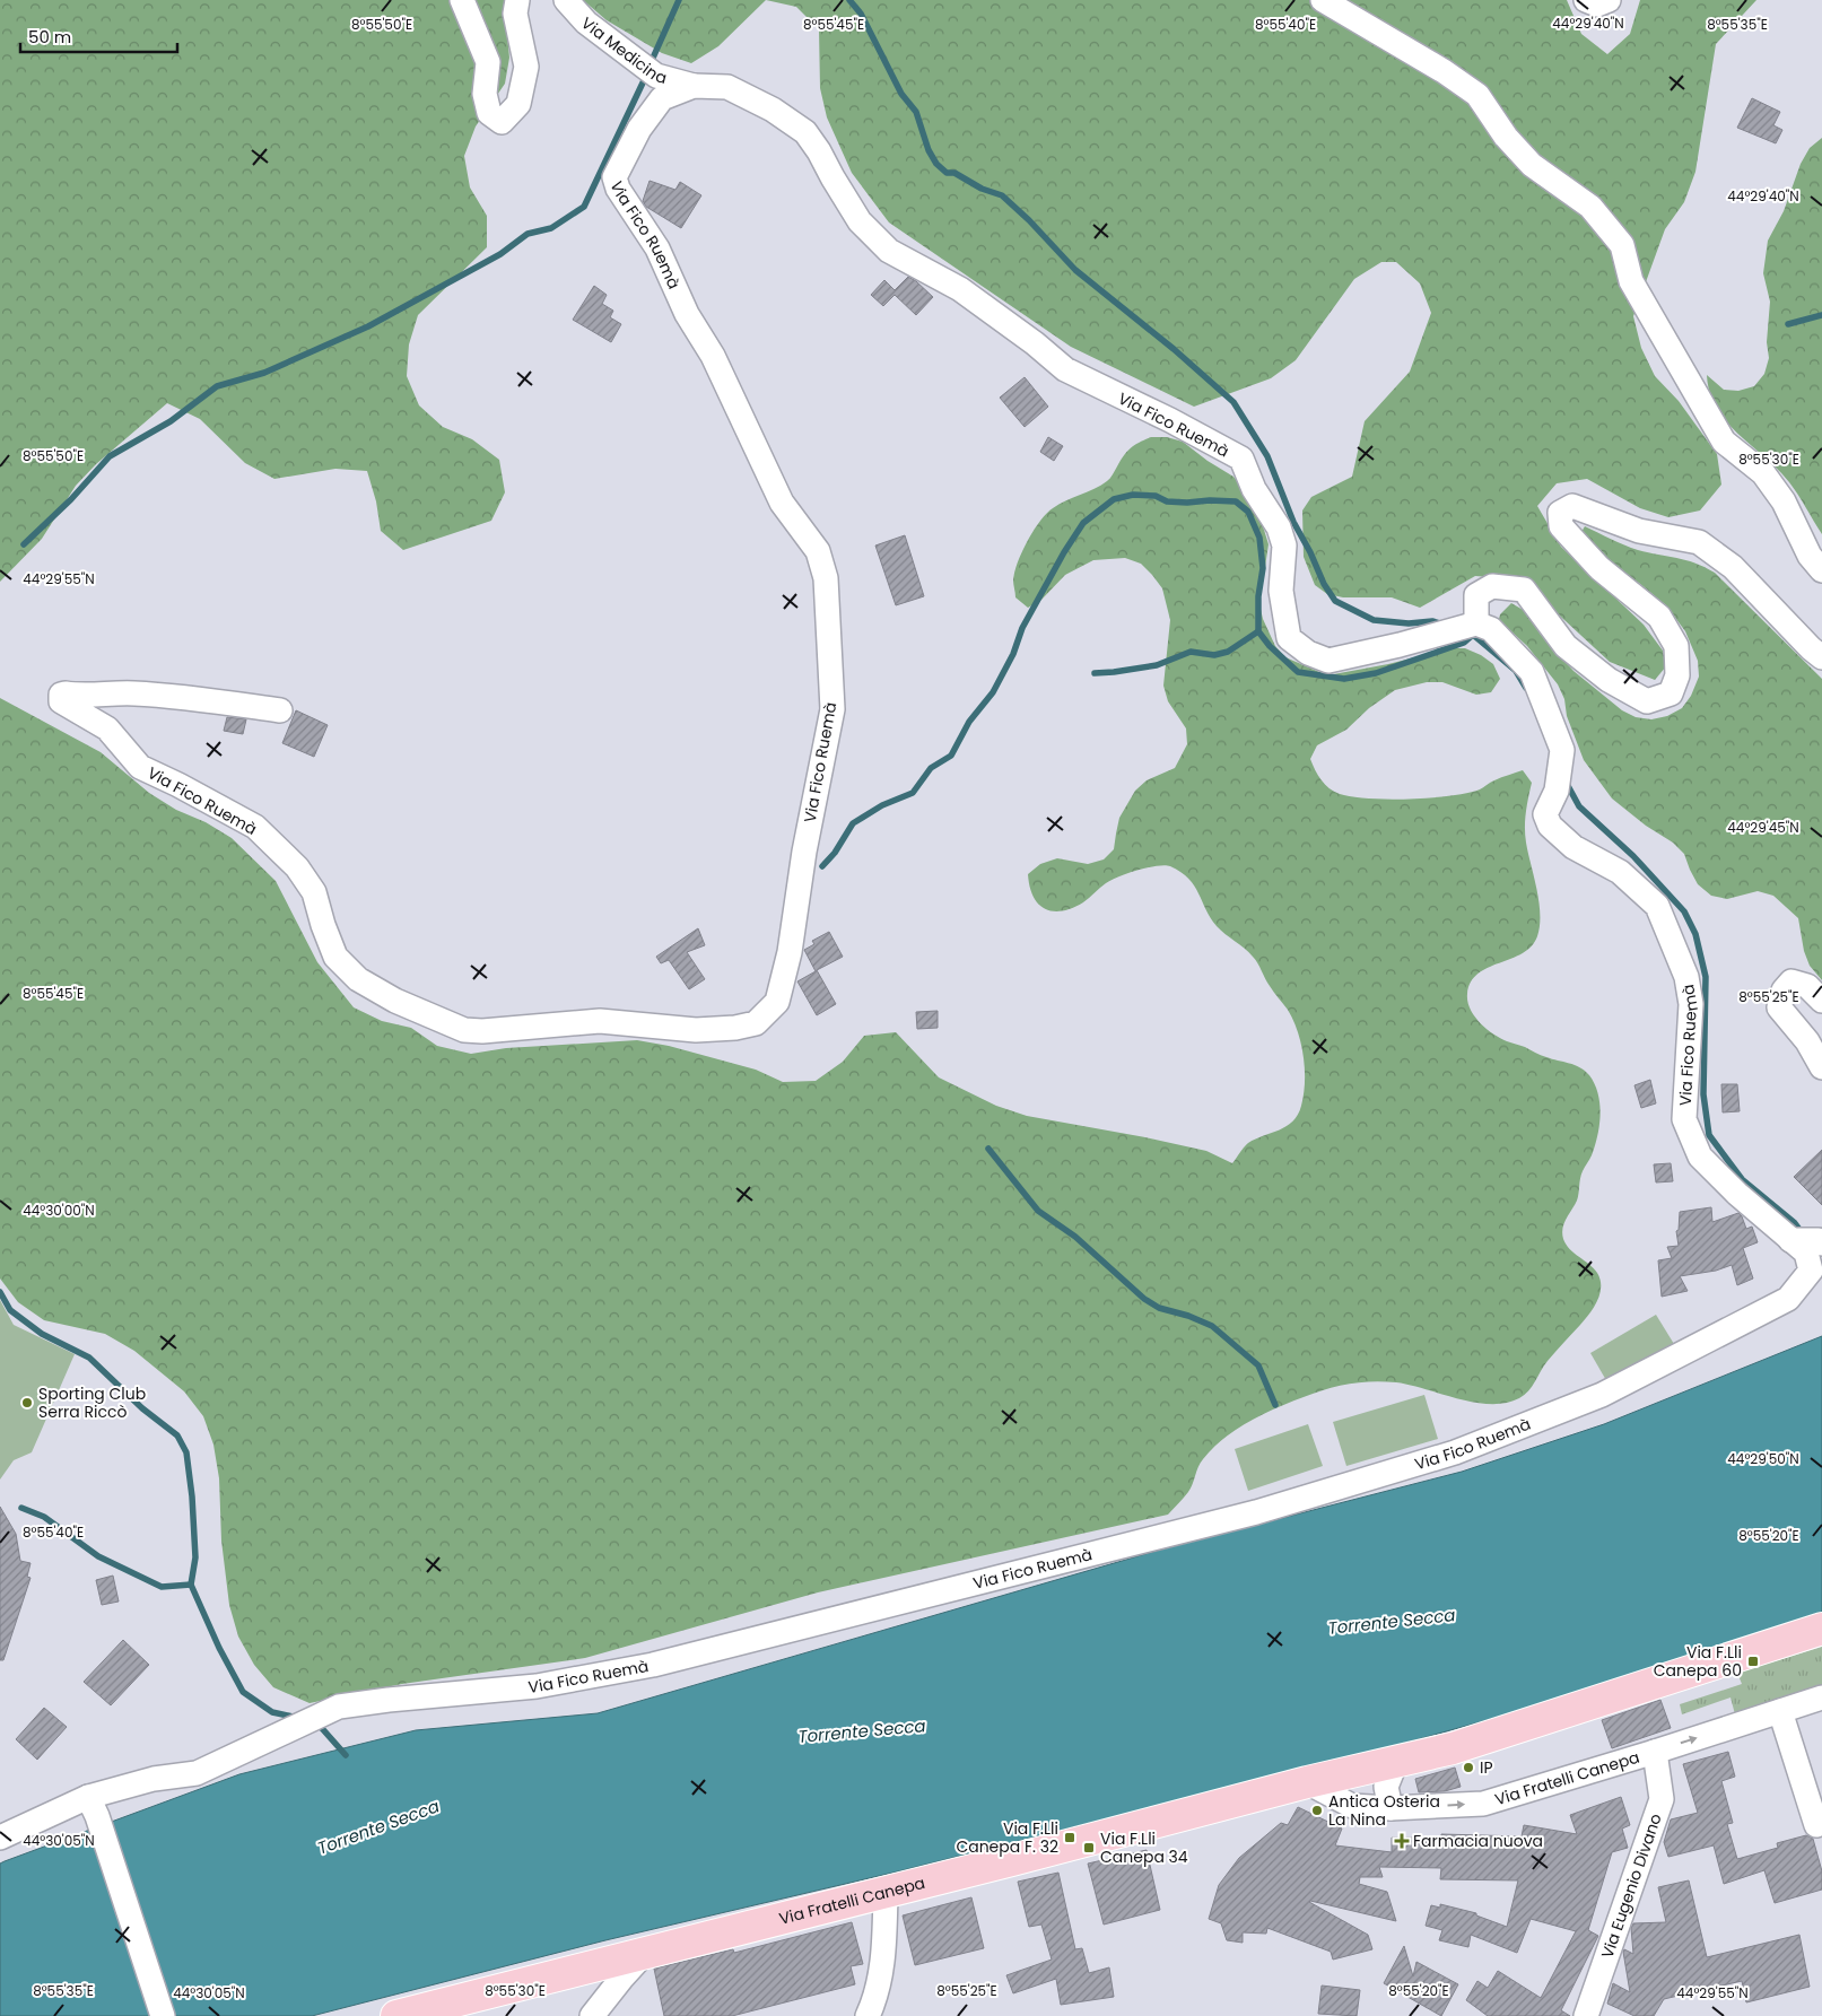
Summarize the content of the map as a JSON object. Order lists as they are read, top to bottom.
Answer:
{
  "streets": {
    "main road": ["Via Fratelli Canepa"],
    "street": ["Via Medicina", "Via Fico Ruemà", "Via Eugenio Divano"]
  },
  "crossings": [
    ["Via Medicina", "Via Fico Ruemà"],
    ["Via Fratelli Canepa", "Via Eugenio Divano"]
  ],
  "water": ["Torrente Secca"],
  "places": {
    "other": ["Sporting Club Serra Riccò", "IP", "Antica Osteria La Nina"],
    "transit": ["Via F.Lli Canepa 60", "Via F.Lli Canepa F. 32", "Via F.Lli Canepa 34"],
    "health": ["Farmacia nuova"]
  },
  "scale_bar": "50 m",
  "coordinates": [
    "44°29'40\"N",
    "8°55'50\"E",
    "8°55'45\"E",
    "8°55'40\"E",
    "8°55'35\"E",
    "8°55'30\"E",
    "44°29'55\"N",
    "44°29'45\"N",
    "8°55'25\"E",
    "44°30'00\"N",
    "44°29'50\"N",
    "8°55'20\"E",
    "44°30'05\"N"
  ]
}
